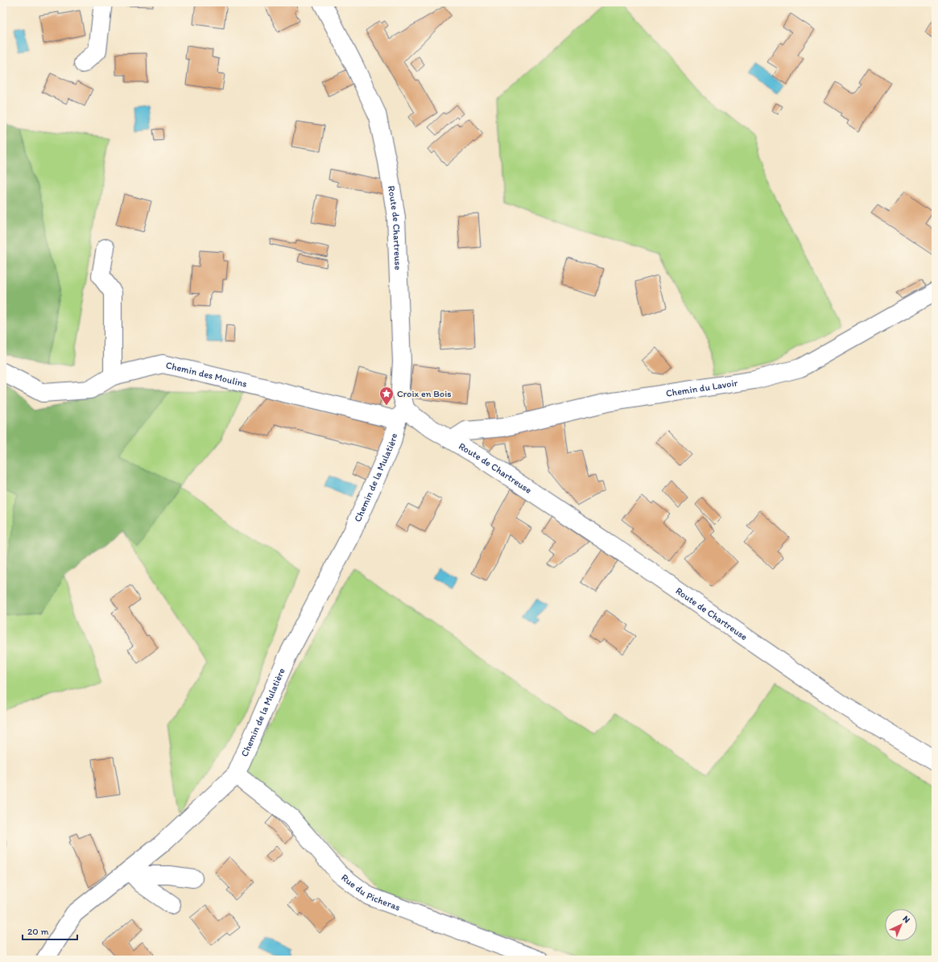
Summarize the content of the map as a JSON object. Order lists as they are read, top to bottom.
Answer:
{
  "streets": {
    "street": [
      "Route de Chartreuse",
      "Chemin des Moulins",
      "Chemin du Lavoir",
      "Chemin de la Mulatière",
      "Rue du Picheras"
    ]
  },
  "crossings": [
    ["Route de Chartreuse", "Chemin des Moulins"],
    ["Route de Chartreuse", "Chemin du Lavoir"],
    ["Route de Chartreuse", "Chemin de la Mulatière"],
    ["Chemin des Moulins", "Chemin de la Mulatière"],
    ["Chemin de la Mulatière", "Rue du Picheras"]
  ],
  "places": {
    "place": ["Croix en Bois"]
  },
  "scale_bar": "20 m",
  "north": "top right"
}
